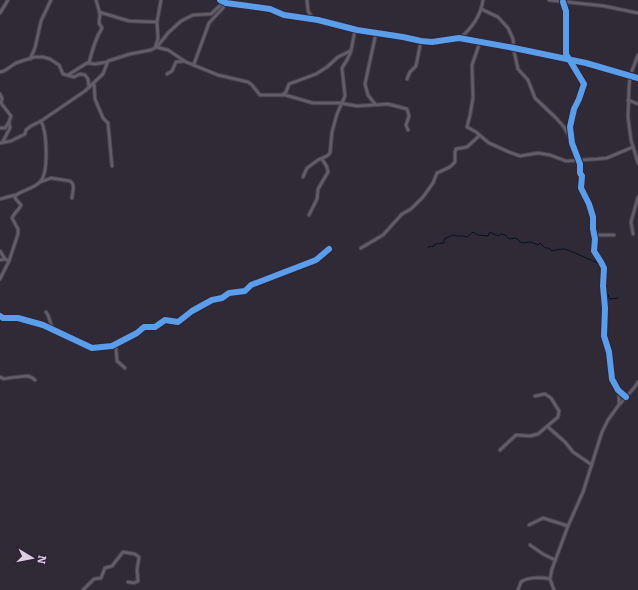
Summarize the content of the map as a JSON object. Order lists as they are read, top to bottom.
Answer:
{
  "north": "right"
}
